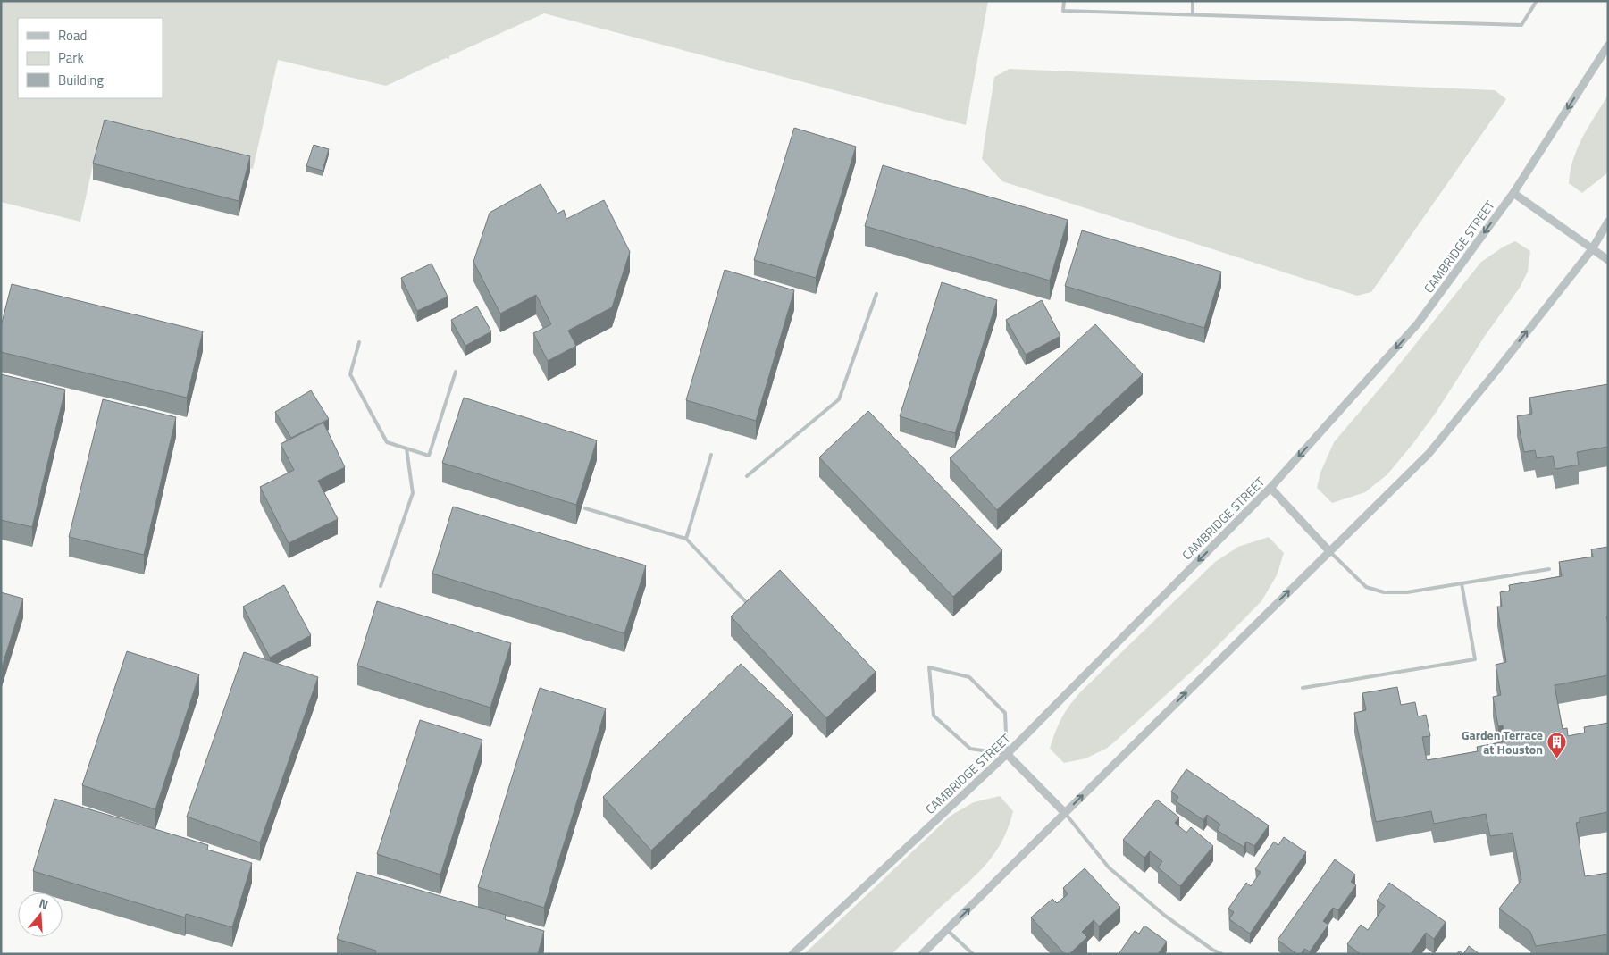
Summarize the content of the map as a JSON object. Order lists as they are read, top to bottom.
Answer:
{
  "streets": {
    "street": ["CAMBRIDGE STREET"]
  },
  "one_way": ["CAMBRIDGE STREET"],
  "places": {
    "building": ["Garden Terrace at Houston"]
  },
  "legend": ["Road", "Park", "Building"],
  "north": "top"
}
